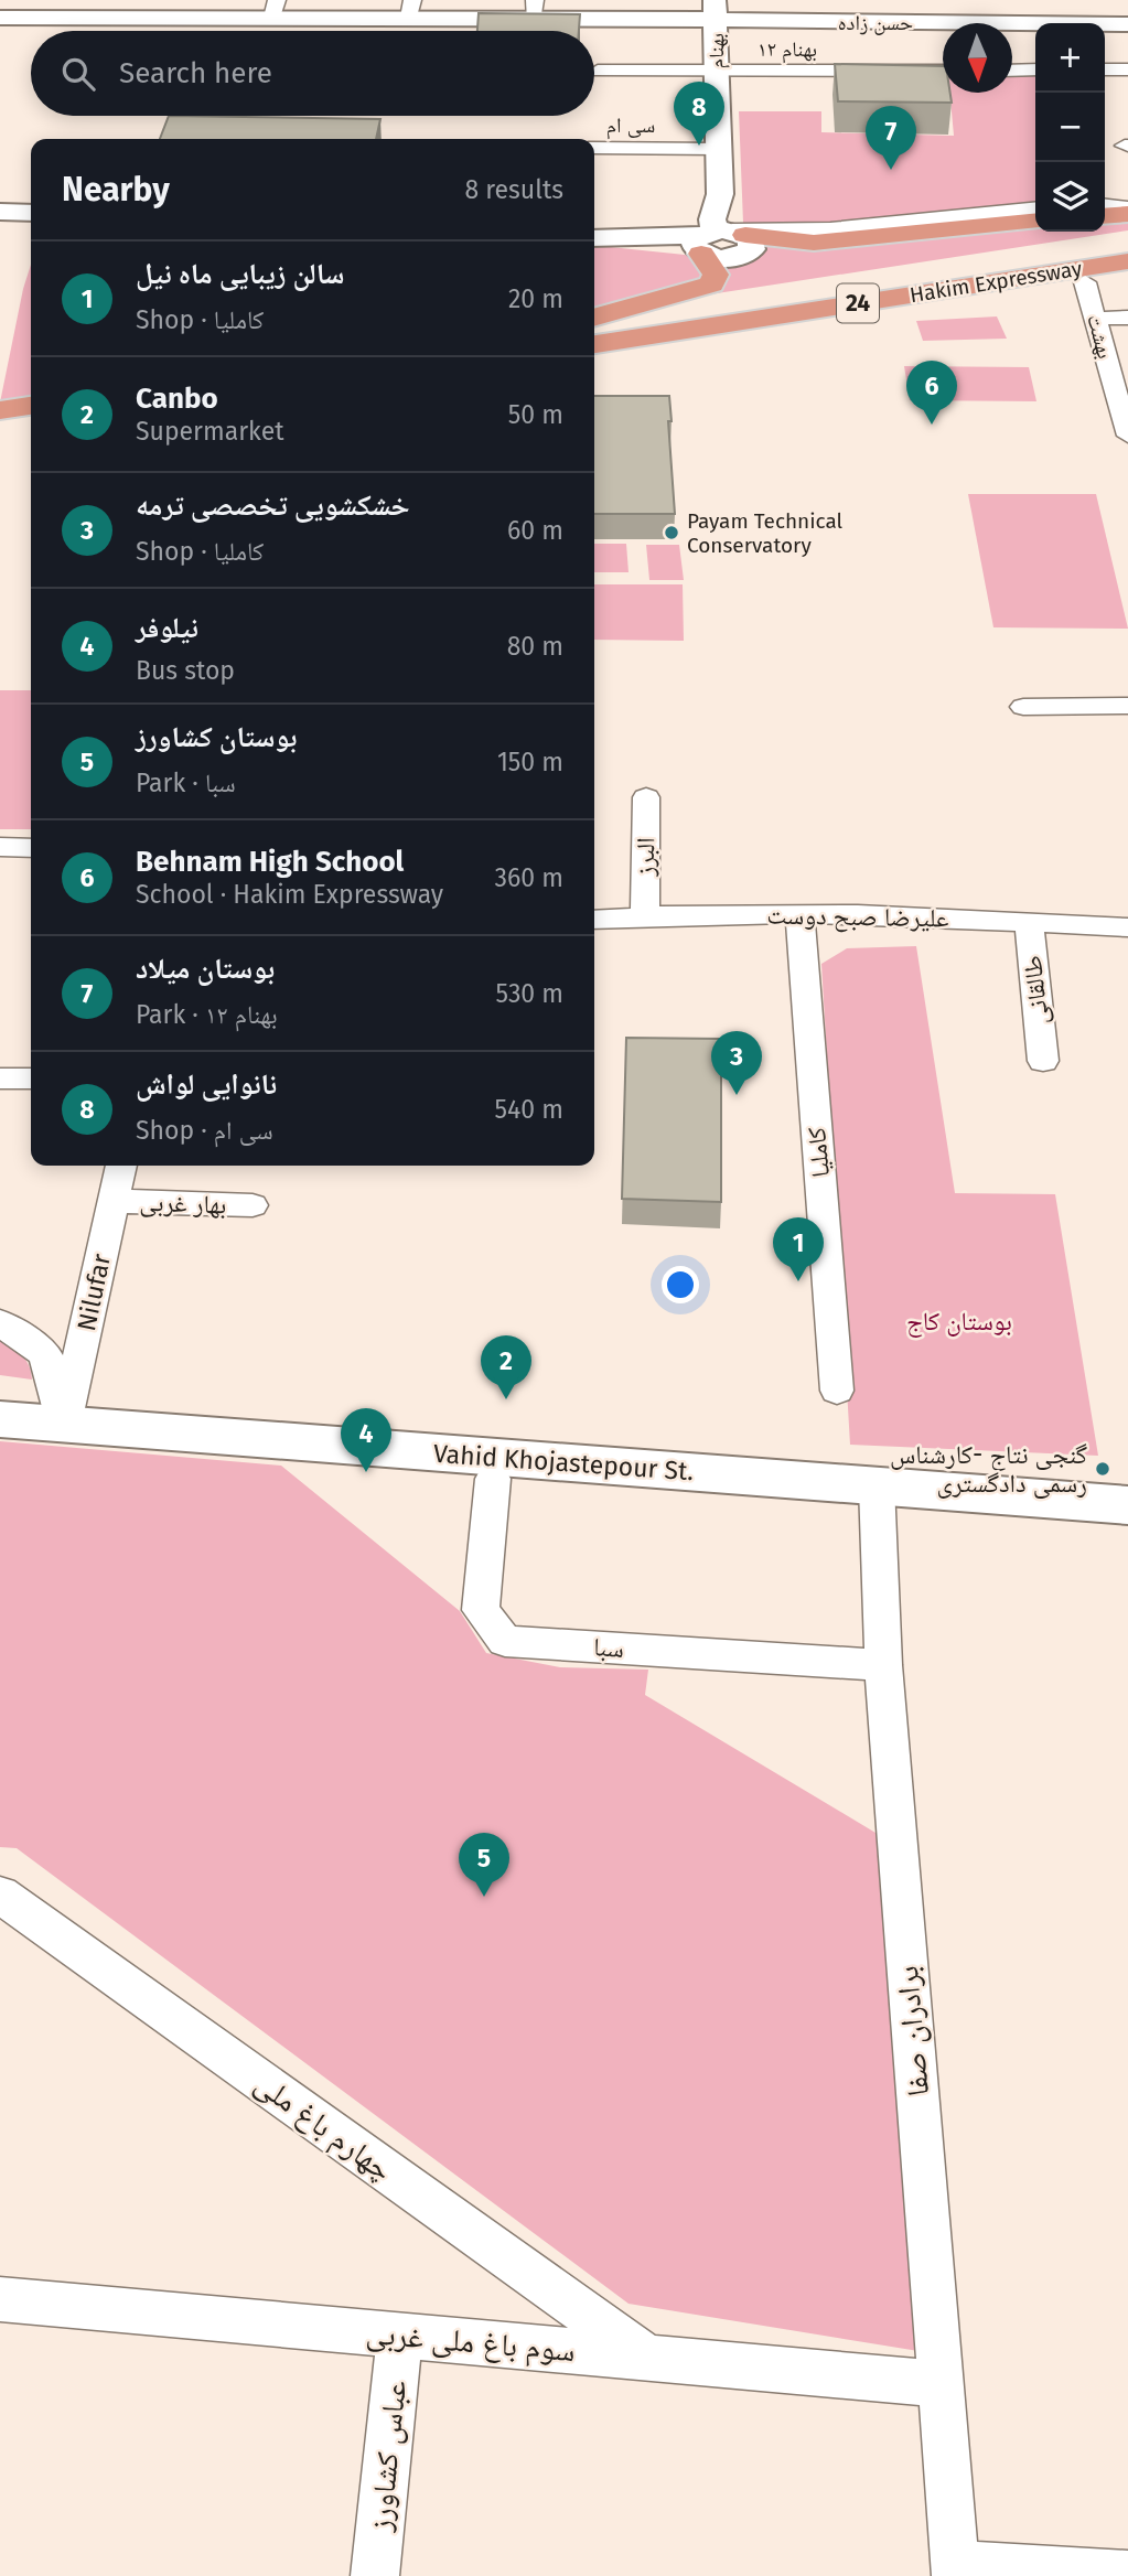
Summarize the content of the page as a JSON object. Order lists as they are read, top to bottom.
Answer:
{
  "streets": {
    "highway": ["Hakim Expressway", "24"],
    "street": [
      "حسن زاده",
      "بهنام ۱۲",
      "بهنام",
      "سی ام",
      "بهشت",
      "البرز",
      "علیرضا صبح دوست",
      "طالقانی",
      "کاملیا",
      "بهار غربی",
      "Nilufar",
      "Vahid Khojastepour St.",
      "سبا",
      "برادران صفا",
      "چهارم باغ ملی",
      "سوم باغ ملی غربی",
      "عباس کشاورز"
    ]
  },
  "crossings": [
    ["حسن زاده", "بهنام"],
    ["بهنام ۱۲", "بهنام"],
    ["بهنام", "سی ام"],
    ["البرز", "علیرضا صبح دوست"],
    ["علیرضا صبح دوست", "طالقانی"],
    ["علیرضا صبح دوست", "کاملیا"],
    ["بهار غربی", "Nilufar"],
    ["Nilufar", "Vahid Khojastepour St."],
    ["Vahid Khojastepour St.", "برادران صفا"],
    ["سبا", "برادران صفا"],
    ["برادران صفا", "سوم باغ ملی غربی"],
    ["چهارم باغ ملی", "سوم باغ ملی غربی"],
    ["سوم باغ ملی غربی", "عباس کشاورز"]
  ],
  "parks": ["بوستان کاج"],
  "places": ["Payam Technical Conservatory", "گنجی نتاج -کارشناس رسمی دادگستری"],
  "north": "bottom",
  "page": {
    "map_buttons": ["+", "−"],
    "search": "Search here",
    "pins": [
      "8",
      "7",
      "6",
      "3",
      "1",
      "2",
      "4",
      "5"
    ],
    "heading": ["Nearby", "8 results"],
    "list": [
      {
        "mark": "1",
        "name": "سالن زیبایی ماه نیل",
        "note": "Shop · کاملیا",
        "value": "20 m"
      },
      {
        "mark": "2",
        "name": "Canbo",
        "note": "Supermarket",
        "value": "50 m"
      },
      {
        "mark": "3",
        "name": "خشکشویی تخصصی ترمه",
        "note": "Shop · کاملیا",
        "value": "60 m"
      },
      {
        "mark": "4",
        "name": "نیلوفر",
        "note": "Bus stop",
        "value": "80 m"
      },
      {
        "mark": "5",
        "name": "بوستان کشاورز",
        "note": "Park · سبا",
        "value": "150 m"
      },
      {
        "mark": "6",
        "name": "Behnam High School",
        "note": "School · Hakim Expressway",
        "value": "360 m"
      },
      {
        "mark": "7",
        "name": "بوستان میلاد",
        "note": "Park · بهنام ۱۲",
        "value": "530 m"
      },
      {
        "mark": "8",
        "name": "نانوایی لواش",
        "note": "Shop · سی ام",
        "value": "540 m"
      }
    ]
  }
}
